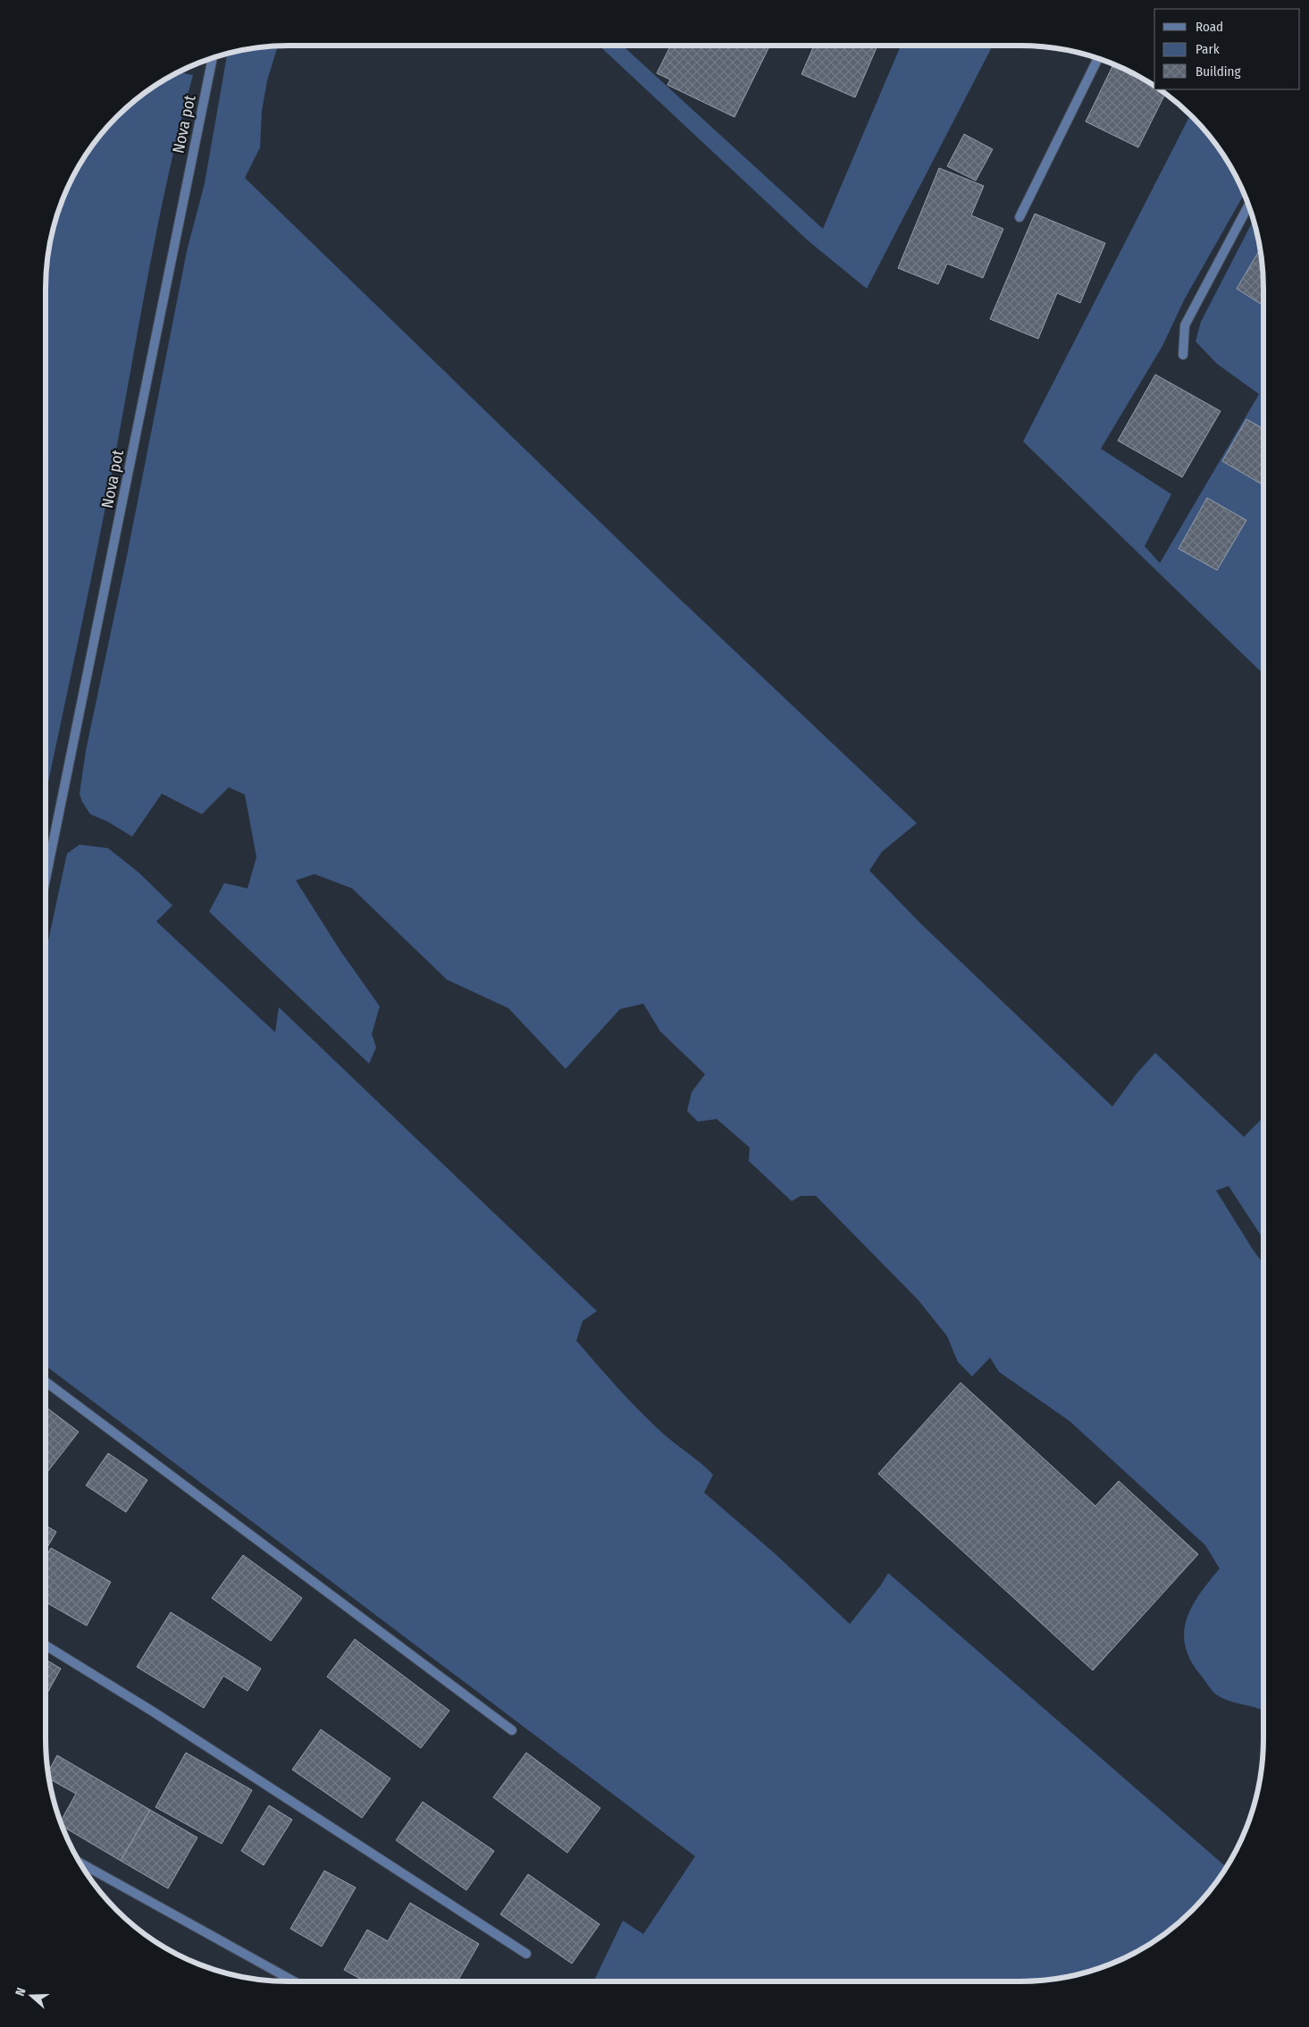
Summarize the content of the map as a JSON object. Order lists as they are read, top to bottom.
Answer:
{
  "streets": {
    "street": ["Nova pot"]
  },
  "legend": ["Road", "Park", "Building"],
  "north": "left"
}
